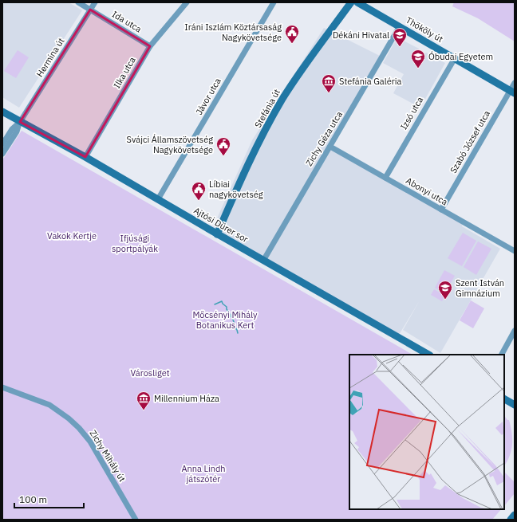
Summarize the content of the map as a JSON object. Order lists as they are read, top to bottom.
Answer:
{
  "streets": {
    "street": [
      "Ida utca",
      "Thököly út",
      "Hermina út",
      "Ilka utca",
      "Jávor utca",
      "Stefánia út",
      "Izsó utca",
      "Zichy Géza utca",
      "Szabó József utca",
      "Abonyi utca",
      "Ajtósi Dürer sor",
      "Zichy Mihály út"
    ]
  },
  "crossings": [
    ["Ida utca", "Hermina út"],
    ["Ida utca", "Ilka utca"],
    ["Thököly út", "Izsó utca"],
    ["Thököly út", "Zichy Géza utca"],
    ["Thököly út", "Szabó József utca"],
    ["Hermina út", "Ajtósi Dürer sor"],
    ["Ilka utca", "Ajtósi Dürer sor"],
    ["Jávor utca", "Ajtósi Dürer sor"],
    ["Stefánia út", "Ajtósi Dürer sor"],
    ["Izsó utca", "Abonyi utca"],
    ["Zichy Géza utca", "Abonyi utca"],
    ["Zichy Géza utca", "Ajtósi Dürer sor"],
    ["Szabó József utca", "Abonyi utca"]
  ],
  "parks": [
    "Vakok Kertje",
    "Ifjúsági sportpályák",
    "Mőcsényi Mihály Botanikus Kert",
    "Városliget",
    "Anna Lindh játszótér"
  ],
  "places": {
    "public building": ["Iráni Iszlám Köztársaság Nagykövetsége", "Svájci Államszövetség Nagykövetsége", "Líbiai nagykövetség"],
    "school or university": ["Dékáni Hivatal", "Óbudai Egyetem", "Szent István Gimnázium"],
    "museum": ["Stefánia Galéria", "Millennium Háza"]
  },
  "scale_bar": "100 m"
}
